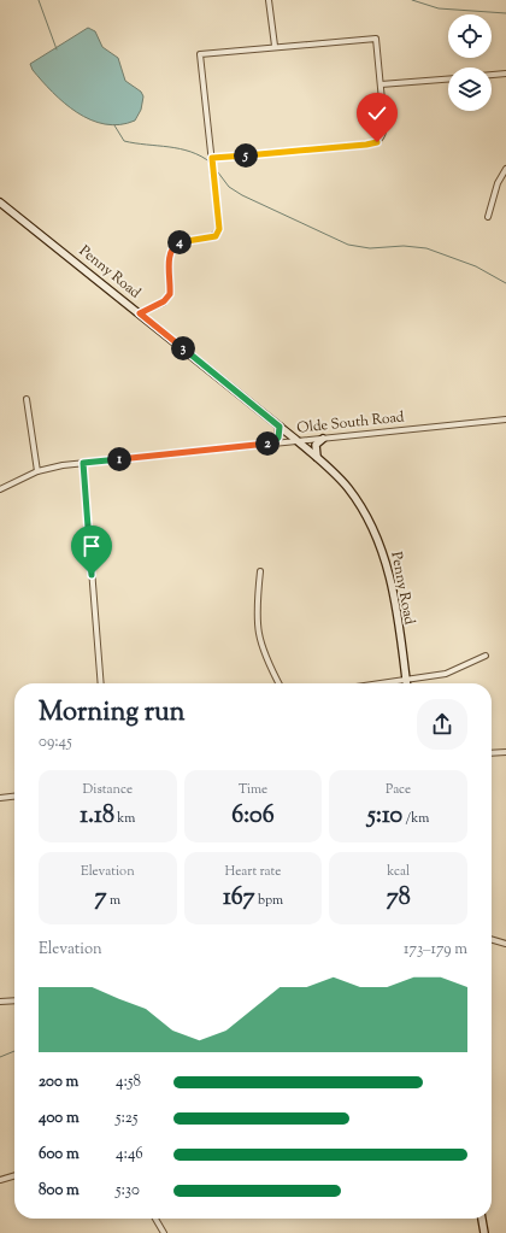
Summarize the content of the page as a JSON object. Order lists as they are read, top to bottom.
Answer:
{
  "streets": {
    "street": ["Penny Road", "Olde South Road"]
  },
  "crossings": [
    ["Penny Road", "Olde South Road"]
  ],
  "page": {
    "pins": [
      "5",
      "4",
      "3",
      "2",
      "1"
    ],
    "heading": ["Morning run", "09:45"],
    "stats": [
      ["Distance", "1.18 km"],
      ["Time", "6:06"],
      ["Pace", "5:10 /km"],
      ["Elevation", "7 m"],
      ["Heart rate", "167 bpm"],
      ["kcal", "78"]
    ],
    "chart": ["Elevation", "173–179 m"],
    "list": [
      {
        "name": "200 m",
        "note": "4:58"
      },
      {
        "name": "400 m",
        "note": "5:25"
      },
      {
        "name": "600 m",
        "note": "4:46"
      },
      {
        "name": "800 m",
        "note": "5:30"
      }
    ]
  }
}
